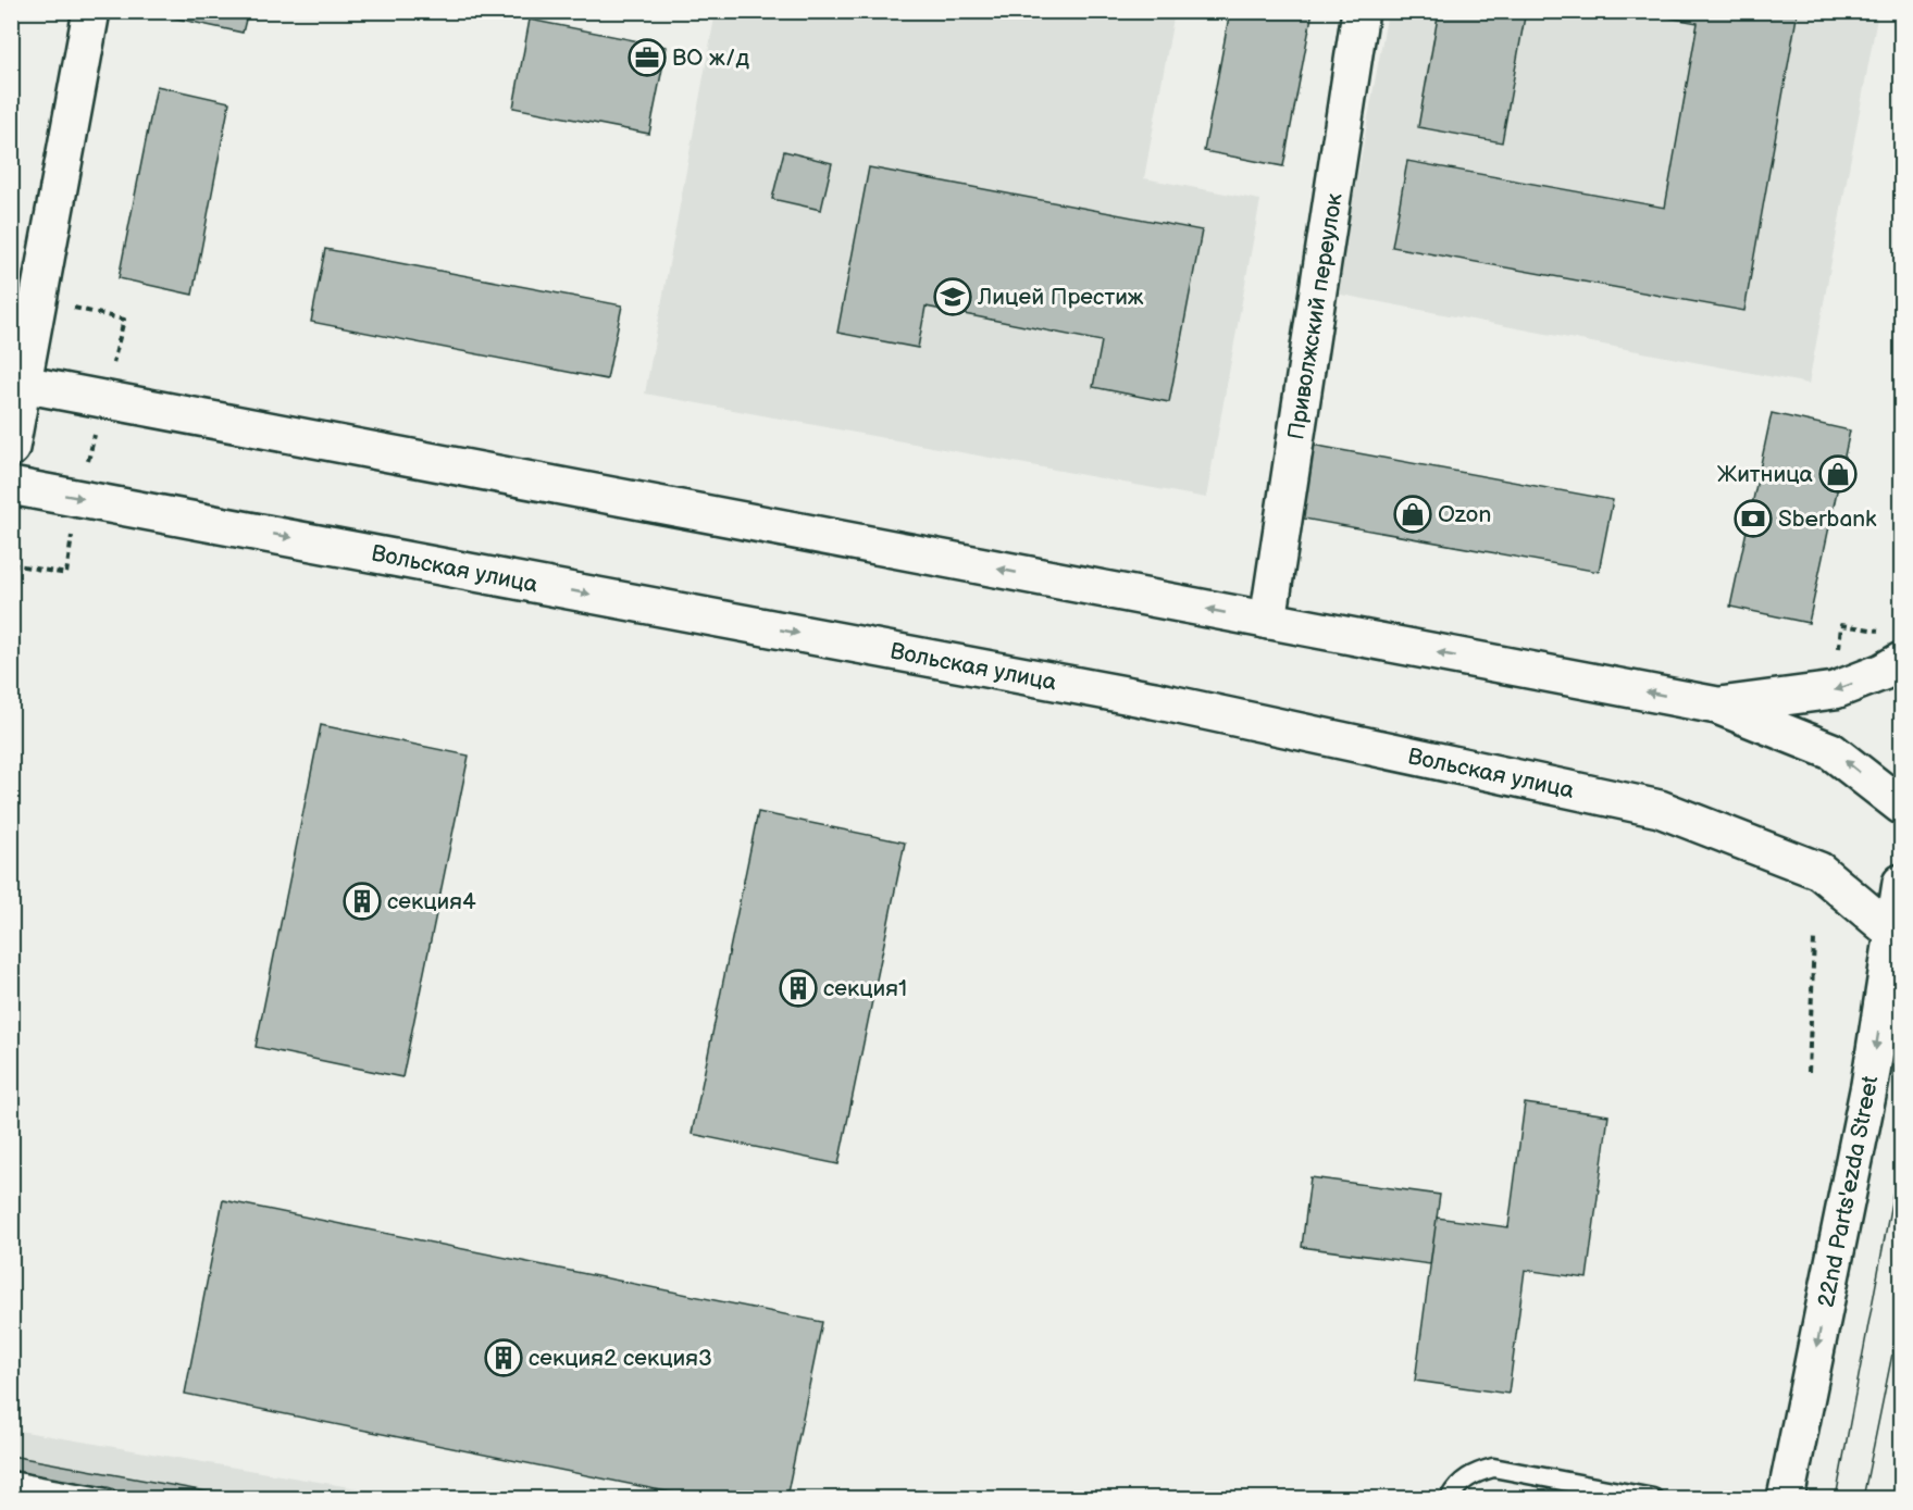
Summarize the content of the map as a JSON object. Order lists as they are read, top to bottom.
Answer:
{
  "streets": {
    "main road": ["Приволжский переулок", "Вольская улица", "22nd Parts'ezda Street"]
  },
  "crossings": [
    ["Вольская улица", "22nd Parts'ezda Street"]
  ],
  "one_way": ["22nd Parts'ezda Street"],
  "places": {
    "office": ["ВО ж/д"],
    "school or university": ["Лицей Престиж"],
    "shop": ["Житница", "Ozon"],
    "bank": ["Sberbank"],
    "building": ["секция4", "секция1", "секция2 секция3"]
  }
}
